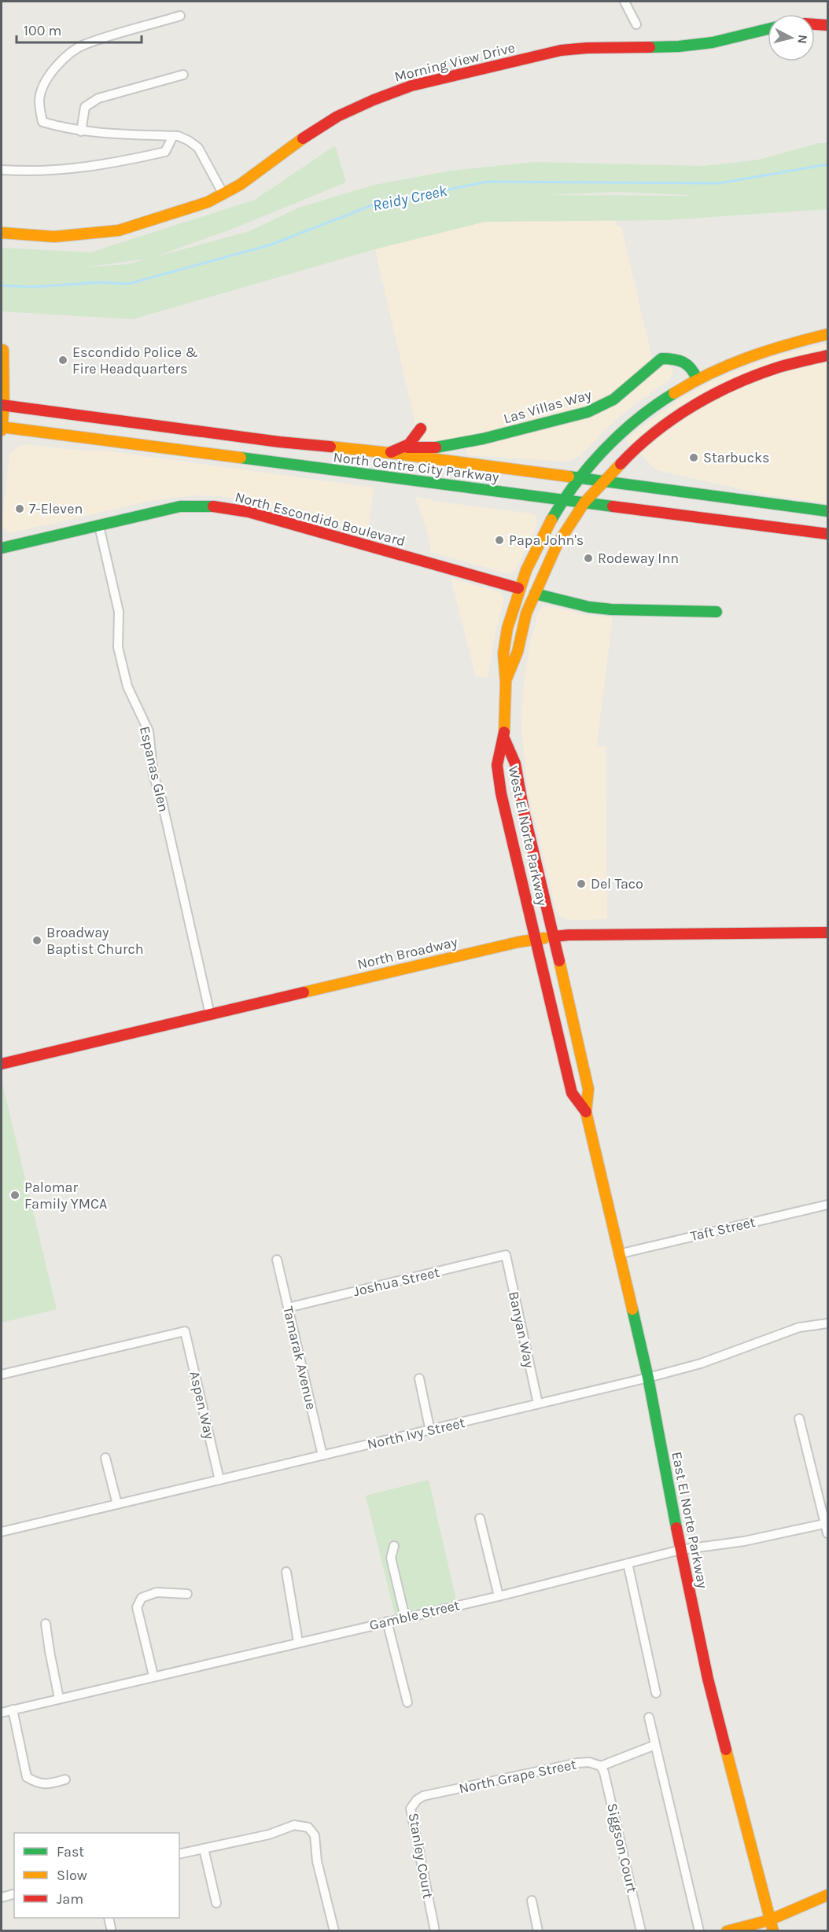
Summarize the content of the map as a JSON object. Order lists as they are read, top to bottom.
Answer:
{
  "streets": {
    "main road": [
      "Morning View Drive",
      "Las Villas Way",
      "North Centre City Parkway",
      "North Escondido Boulevard",
      "West El Norte Parkway",
      "North Broadway",
      "East El Norte Parkway"
    ],
    "street": [
      "Espanas Glen",
      "Taft Street",
      "Joshua Street",
      "Banyan Way",
      "Tamarak Avenue",
      "Aspen Way",
      "North Ivy Street",
      "Gamble Street",
      "North Grape Street",
      "Siggson Court",
      "Stanley Court"
    ]
  },
  "crossings": [
    ["Las Villas Way", "West El Norte Parkway"],
    ["North Centre City Parkway", "West El Norte Parkway"],
    ["North Escondido Boulevard", "Espanas Glen"],
    ["North Escondido Boulevard", "West El Norte Parkway"],
    ["Espanas Glen", "North Broadway"],
    ["West El Norte Parkway", "North Broadway"],
    ["West El Norte Parkway", "East El Norte Parkway"],
    ["North Broadway", "East El Norte Parkway"],
    ["Taft Street", "East El Norte Parkway"],
    ["Joshua Street", "Banyan Way"],
    ["Joshua Street", "Tamarak Avenue"],
    ["Banyan Way", "North Ivy Street"],
    ["Tamarak Avenue", "North Ivy Street"],
    ["Aspen Way", "North Ivy Street"],
    ["North Ivy Street", "East El Norte Parkway"],
    ["East El Norte Parkway", "Gamble Street"],
    ["North Grape Street", "Siggson Court"],
    ["North Grape Street", "Stanley Court"]
  ],
  "water": ["Reidy Creek"],
  "places": [
    "Escondido Police & Fire Headquarters",
    "Starbucks",
    "7-Eleven",
    "Papa John's",
    "Rodeway Inn",
    "Del Taco",
    "Broadway Baptist Church",
    "Palomar Family YMCA"
  ],
  "legend": ["Fast", "Slow", "Jam"],
  "scale_bar": "100 m",
  "north": "right"
}
